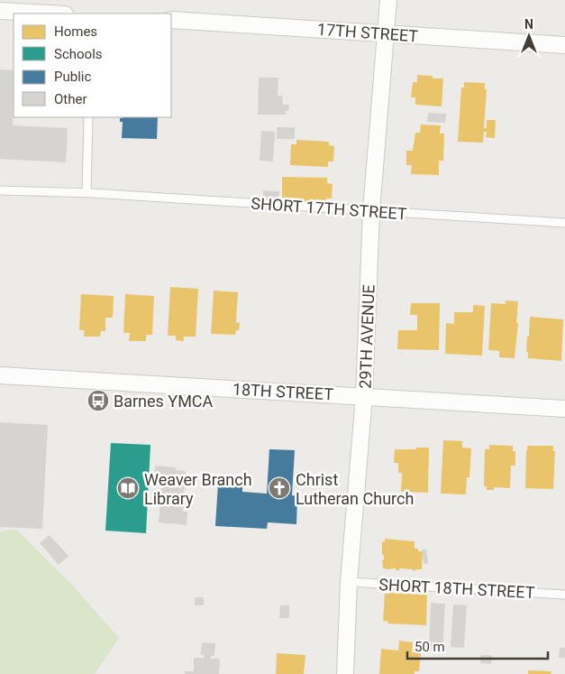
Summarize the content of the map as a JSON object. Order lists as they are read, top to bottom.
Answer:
{
  "streets": {
    "street": ["17TH STREET", "29TH AVENUE", "18TH STREET"],
    "lane": ["SHORT 17TH STREET", "SHORT 18TH STREET"]
  },
  "crossings": [
    ["17TH STREET", "29TH AVENUE"],
    ["SHORT 17TH STREET", "29TH AVENUE"],
    ["29TH AVENUE", "18TH STREET"],
    ["29TH AVENUE", "SHORT 18TH STREET"]
  ],
  "places": {
    "bus stop": ["Barnes YMCA"],
    "library": ["Weaver Branch Library"],
    "church": ["Christ Lutheran Church"]
  },
  "legend": [
    "Homes",
    "Schools",
    "Public",
    "Other"
  ],
  "scale_bar": "50 m",
  "north": "top"
}
